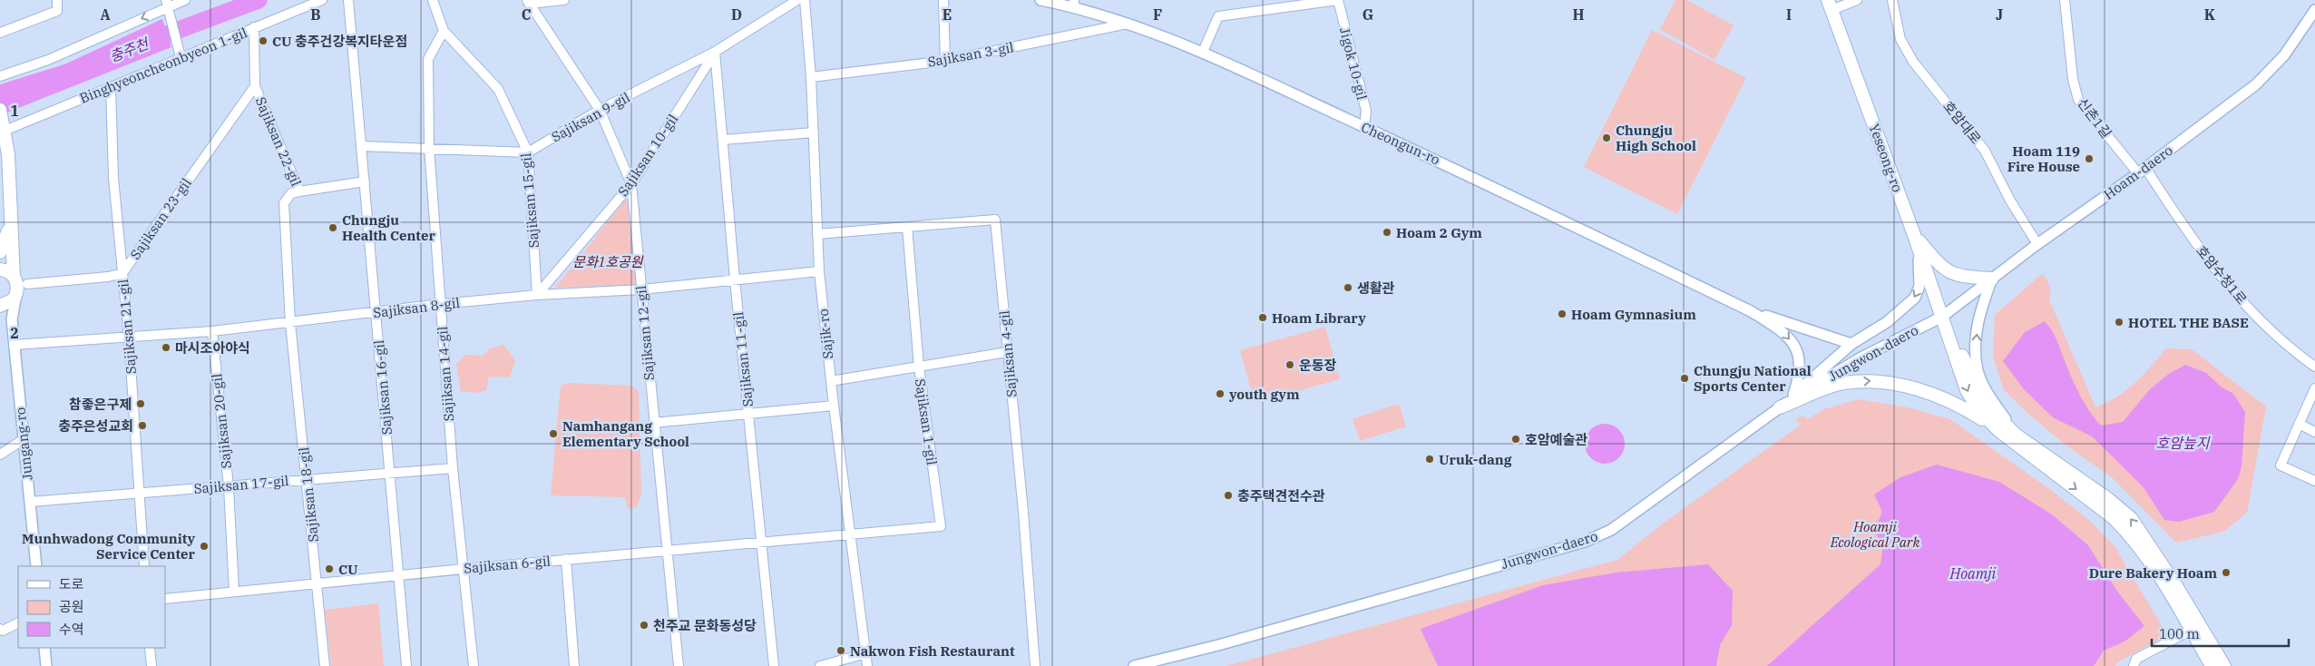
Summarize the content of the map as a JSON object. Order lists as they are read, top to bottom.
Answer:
{
  "streets": {
    "main road": ["Yeseong-ro"],
    "street": [
      "Sajiksan 3-gil",
      "Jigok 10-gil",
      "Binghyeoncheonbyeon 1-gil",
      "Sajiksan 9-gil",
      "신촌1길",
      "호암대로",
      "Sajiksan 22-gil",
      "Cheongun-ro",
      "Sajiksan 10-gil",
      "Hoam-daero",
      "Sajiksan 15-gil",
      "Sajiksan 23-gil",
      "호암수청1로",
      "Sajiksan 8-gil",
      "Sajiksan 21-gil",
      "Sajiksan 12-gil",
      "Sajik-ro",
      "Jungwon-daero",
      "Sajiksan 4-gil",
      "Sajiksan 11-gil",
      "Sajiksan 14-gil",
      "Sajiksan 16-gil",
      "Sajiksan 20-gil",
      "Sajiksan 1-gil",
      "Jungang-ro",
      "Sajiksan 17-gil",
      "Sajiksan 18-gil",
      "Sajiksan 6-gil"
    ]
  },
  "crossings": [
    ["Sajiksan 3-gil", "Cheongun-ro"],
    ["Sajiksan 3-gil", "Sajik-ro"],
    ["Jigok 10-gil", "Cheongun-ro"],
    ["Binghyeoncheonbyeon 1-gil", "Sajiksan 22-gil"],
    ["Binghyeoncheonbyeon 1-gil", "Sajiksan 21-gil"],
    ["Sajiksan 9-gil", "Sajiksan 10-gil"],
    ["Sajiksan 9-gil", "Sajiksan 15-gil"],
    ["Sajiksan 9-gil", "Sajiksan 12-gil"],
    ["Sajiksan 9-gil", "Sajiksan 11-gil"],
    ["신촌1길", "Hoam-daero"],
    ["신촌1길", "호암수청1로"],
    ["호암대로", "Hoam-daero"],
    ["Sajiksan 22-gil", "Sajiksan 23-gil"],
    ["Sajiksan 22-gil", "Sajiksan 16-gil"],
    ["Sajiksan 22-gil", "Sajiksan 18-gil"],
    ["Sajiksan 10-gil", "Sajiksan 15-gil"],
    ["Sajiksan 10-gil", "Sajiksan 8-gil"],
    ["Sajiksan 10-gil", "Sajiksan 12-gil"],
    ["Sajiksan 10-gil", "Sajiksan 11-gil"],
    ["Yeseong-ro", "Hoam-daero"],
    ["Yeseong-ro", "Jungwon-daero"],
    ["Hoam-daero", "호암수청1로"],
    ["Hoam-daero", "Jungwon-daero"],
    ["Sajiksan 15-gil", "Sajiksan 8-gil"],
    ["Sajiksan 15-gil", "Sajiksan 14-gil"],
    ["Sajiksan 23-gil", "Sajiksan 21-gil"],
    ["Sajiksan 23-gil", "Jungang-ro"],
    ["Sajiksan 8-gil", "Sajiksan 21-gil"],
    ["Sajiksan 8-gil", "Sajiksan 12-gil"],
    ["Sajiksan 8-gil", "Sajik-ro"],
    ["Sajiksan 8-gil", "Sajiksan 11-gil"],
    ["Sajiksan 8-gil", "Sajiksan 14-gil"],
    ["Sajiksan 8-gil", "Sajiksan 16-gil"],
    ["Sajiksan 8-gil", "Sajiksan 20-gil"],
    ["Sajiksan 8-gil", "Jungang-ro"],
    ["Sajiksan 8-gil", "Sajiksan 18-gil"],
    ["Sajiksan 21-gil", "Sajiksan 17-gil"],
    ["Sajiksan 12-gil", "Sajiksan 6-gil"],
    ["Sajik-ro", "Sajiksan 4-gil"],
    ["Sajik-ro", "Sajiksan 1-gil"],
    ["Sajik-ro", "Sajiksan 6-gil"],
    ["Sajiksan 4-gil", "Sajiksan 1-gil"],
    ["Sajiksan 11-gil", "Sajiksan 6-gil"],
    ["Sajiksan 14-gil", "Sajiksan 17-gil"],
    ["Sajiksan 14-gil", "Sajiksan 6-gil"],
    ["Sajiksan 16-gil", "Sajiksan 17-gil"],
    ["Sajiksan 16-gil", "Sajiksan 6-gil"],
    ["Sajiksan 20-gil", "Sajiksan 17-gil"],
    ["Sajiksan 20-gil", "Sajiksan 6-gil"],
    ["Sajiksan 1-gil", "Sajiksan 6-gil"],
    ["Jungang-ro", "Sajiksan 17-gil"],
    ["Sajiksan 17-gil", "Sajiksan 18-gil"],
    ["Sajiksan 18-gil", "Sajiksan 6-gil"]
  ],
  "water": ["충주천", "호암늪지", "Hoamji"],
  "parks": ["문화1호공원", "Hoamji Ecological Park"],
  "places": [
    "CU 충주건강복지타운점",
    "Chungju High School",
    "Hoam 119 Fire House",
    "Chungju Health Center",
    "Hoam 2 Gym",
    "생활관",
    "Hoam Gymnasium",
    "Hoam Library",
    "HOTEL THE BASE",
    "마시조아야식",
    "운동장",
    "Chungju National Sports Center",
    "youth gym",
    "참좋은구제",
    "충주은성교회",
    "Namhangang Elementary School",
    "호암예술관",
    "Uruk-dang",
    "충주택견전수관",
    "Munhwadong Community Service Center",
    "CU",
    "Dure Bakery Hoam",
    "천주교 문화동성당",
    "Nakwon Fish Restaurant"
  ],
  "legend": ["도로", "공원", "수역"],
  "scale_bar": "100 m",
  "grid": {
    "columns": [
      "A",
      "B",
      "C",
      "D",
      "E",
      "F",
      "G",
      "H",
      "I",
      "J",
      "K"
    ],
    "rows": ["1", "2"]
  }
}
